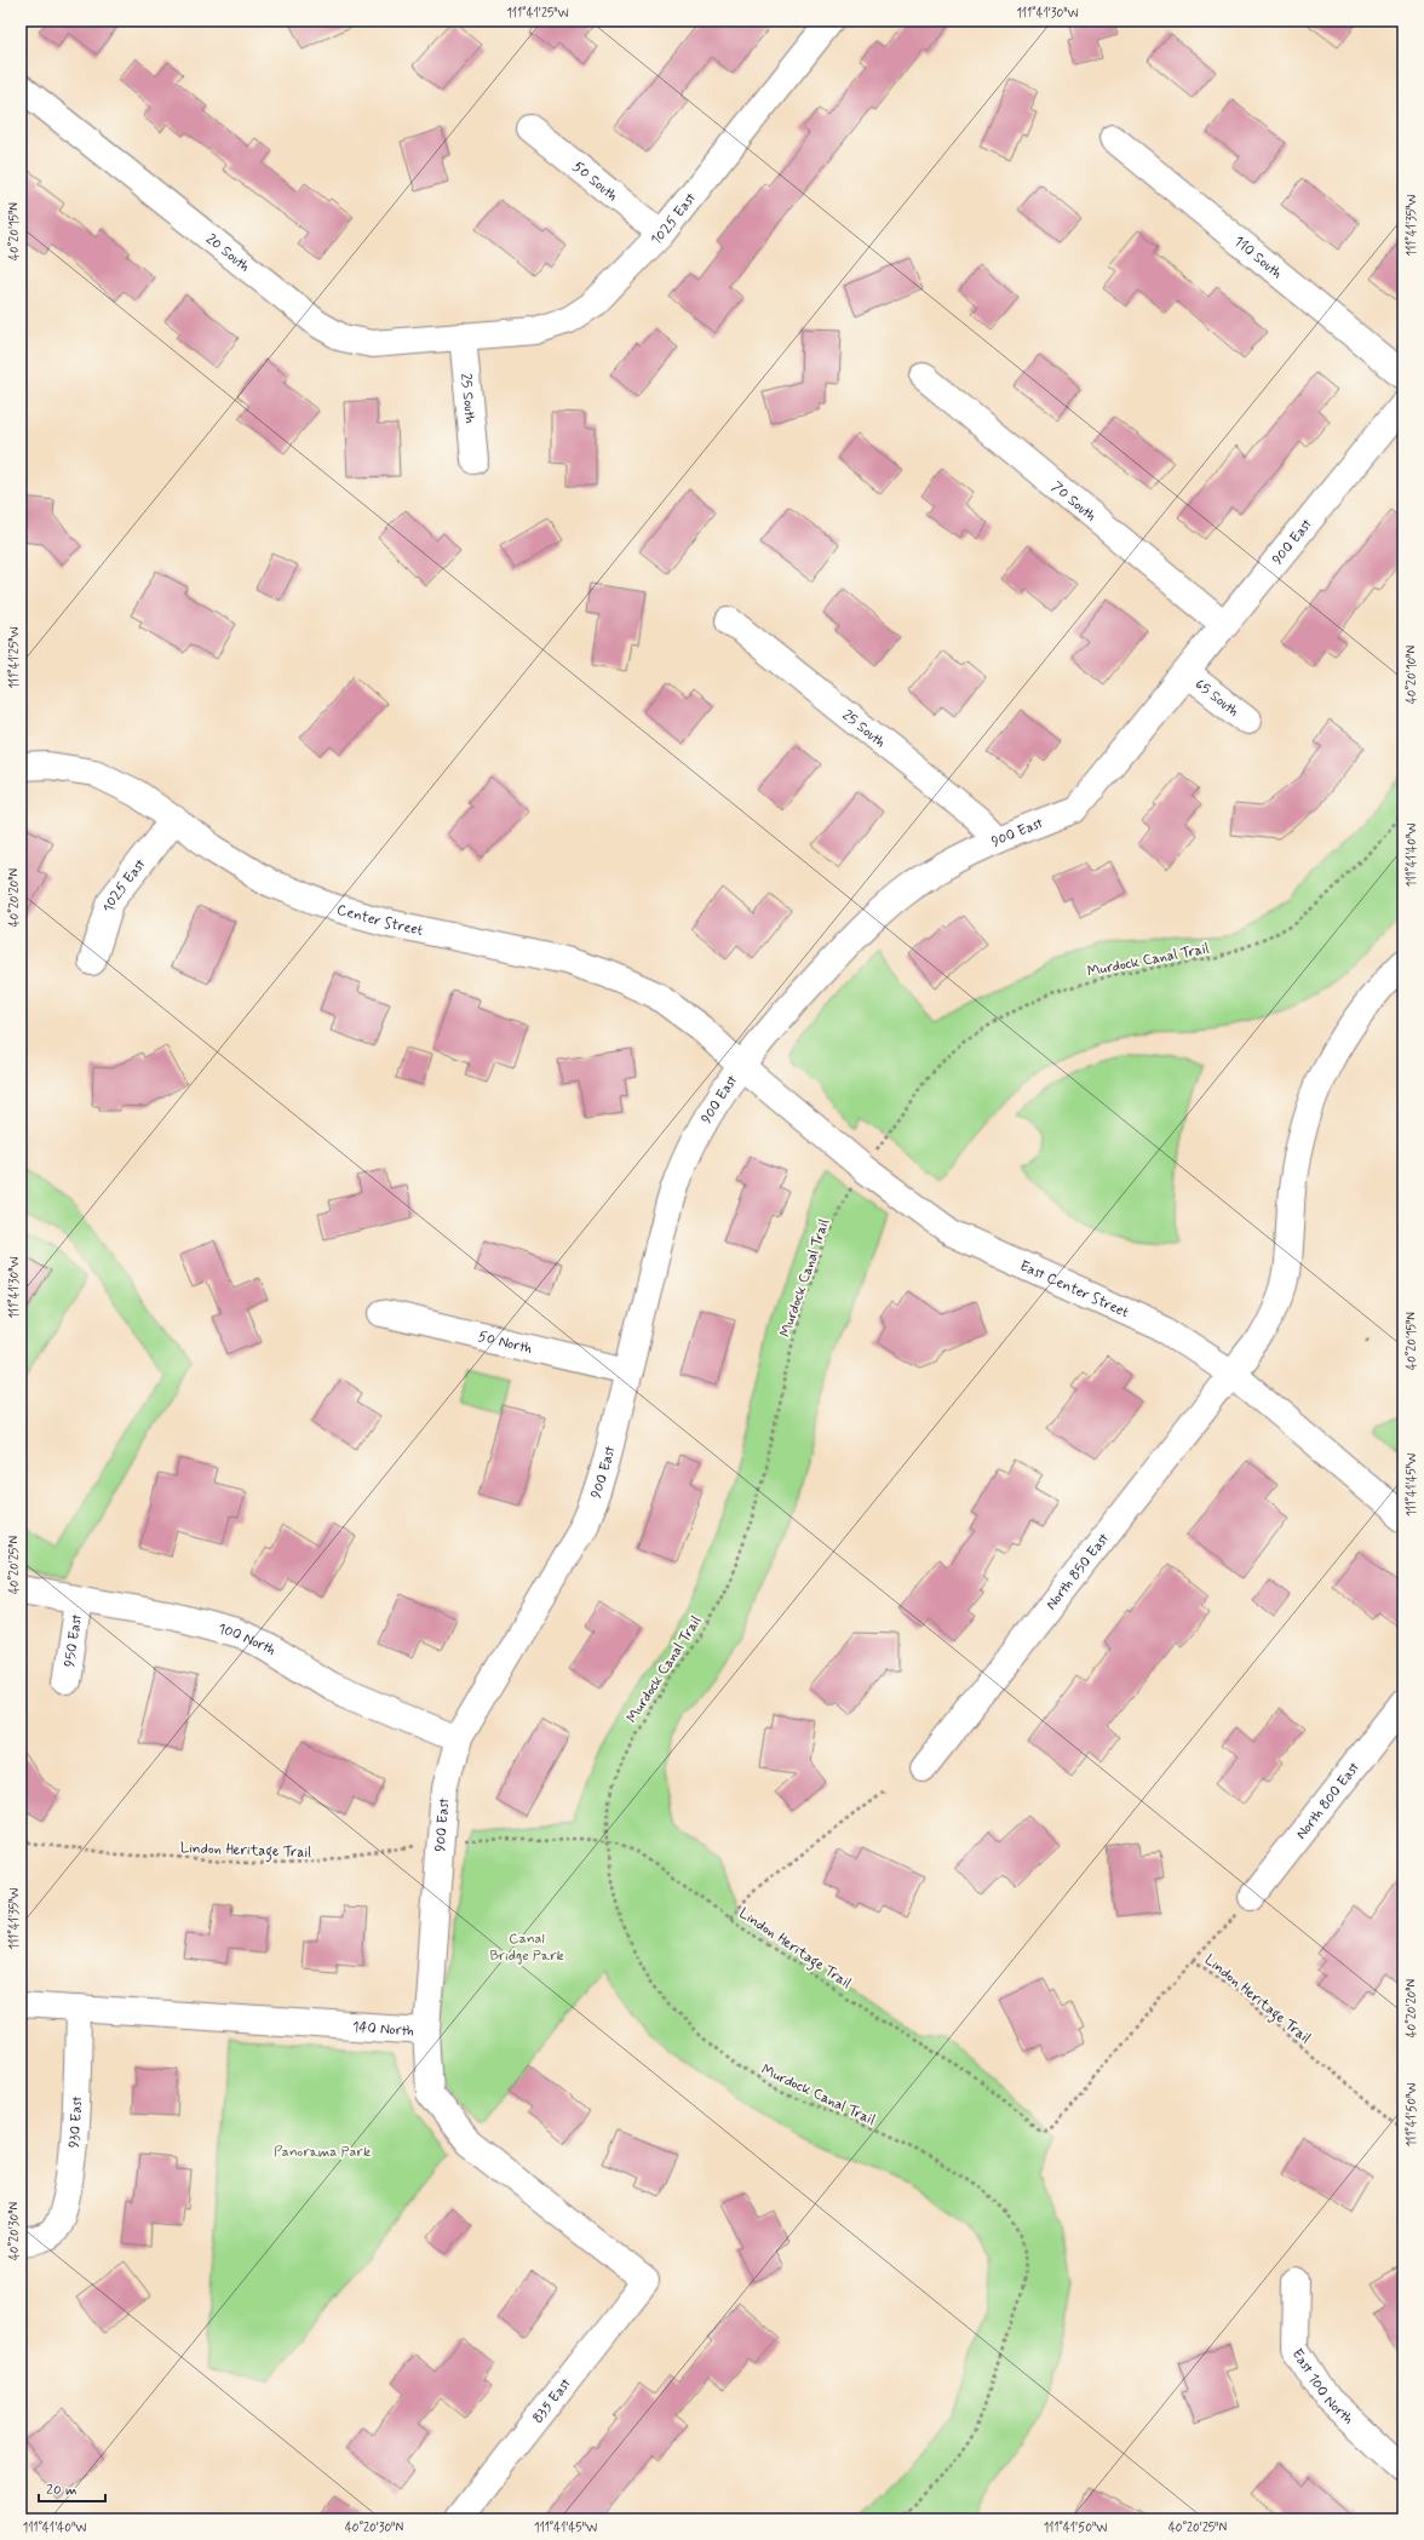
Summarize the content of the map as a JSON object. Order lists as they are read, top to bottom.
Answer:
{
  "streets": {
    "street": [
      "50 South",
      "1025 East",
      "20 South",
      "110 South",
      "25 South",
      "70 South",
      "900 East",
      "65 South",
      "Center Street",
      "East Center Street",
      "50 North",
      "North 850 East",
      "100 North",
      "950 East",
      "North 800 East",
      "140 North",
      "930 East",
      "East 100 North",
      "835 East"
    ],
    "path": ["Murdock Canal Trail", "Lindon Heritage Trail"]
  },
  "crossings": [
    ["50 South", "1025 East"],
    ["1025 East", "20 South"],
    ["1025 East", "25 South"],
    ["1025 East", "Center Street"],
    ["20 South", "25 South"],
    ["25 South", "900 East"],
    ["70 South", "900 East"],
    ["900 East", "65 South"],
    ["900 East", "Center Street"],
    ["900 East", "East Center Street"],
    ["900 East", "50 North"],
    ["900 East", "100 North"],
    ["900 East", "Lindon Heritage Trail"],
    ["900 East", "140 North"],
    ["Center Street", "East Center Street"],
    ["Murdock Canal Trail", "Lindon Heritage Trail"],
    ["East Center Street", "North 850 East"],
    ["100 North", "950 East"],
    ["140 North", "930 East"],
    ["140 North", "835 East"]
  ],
  "parks": ["Canal Bridge Park", "Panorama Park"],
  "scale_bar": "20 m",
  "coordinates": [
    "111°41'25\"W",
    "111°41'30\"W",
    "111°41'35\"W",
    "40°20'15\"N",
    "40°20'10\"N",
    "111°41'40\"W",
    "40°20'20\"N",
    "111°41'45\"W",
    "40°20'25\"N",
    "111°41'50\"W",
    "40°20'30\"N"
  ]
}
